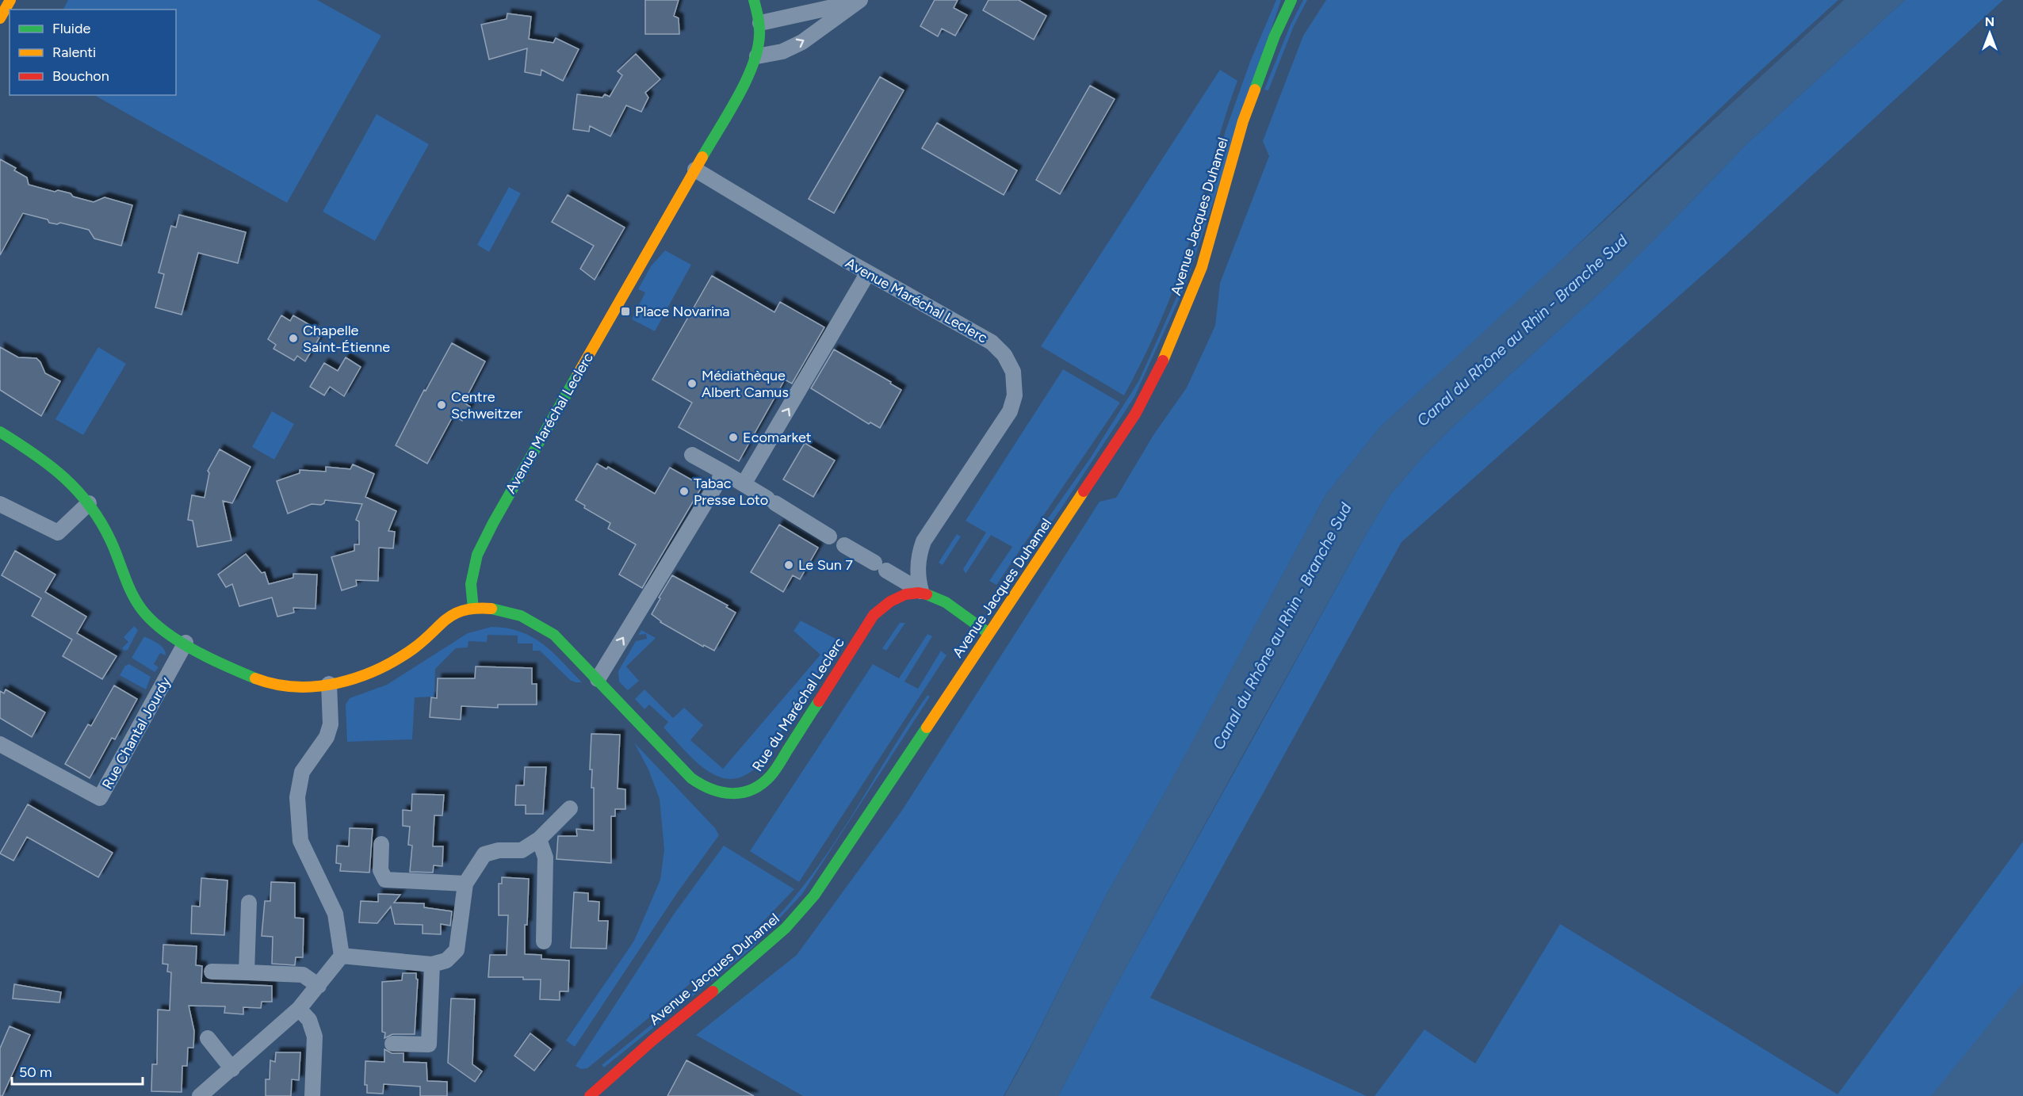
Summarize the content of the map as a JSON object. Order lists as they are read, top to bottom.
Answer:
{
  "streets": {
    "street": [
      "Avenue Jacques Duhamel",
      "Avenue Maréchal Leclerc",
      "Rue du Maréchal Leclerc",
      "Rue Chantal Jourdy"
    ]
  },
  "crossings": [
    ["Avenue Maréchal Leclerc", "Rue du Maréchal Leclerc"]
  ],
  "water": ["Canal du Rhône au Rhin - Branche Sud"],
  "places": {
    "transit": ["Place Novarina"],
    "other": [
      "Chapelle Saint-Étienne",
      "Médiathèque Albert Camus",
      "Centre Schweitzer",
      "Ecomarket",
      "Tabac Presse Loto",
      "Le Sun 7"
    ]
  },
  "legend": ["Fluide", "Ralenti", "Bouchon"],
  "scale_bar": "50 m",
  "north": "top"
}
